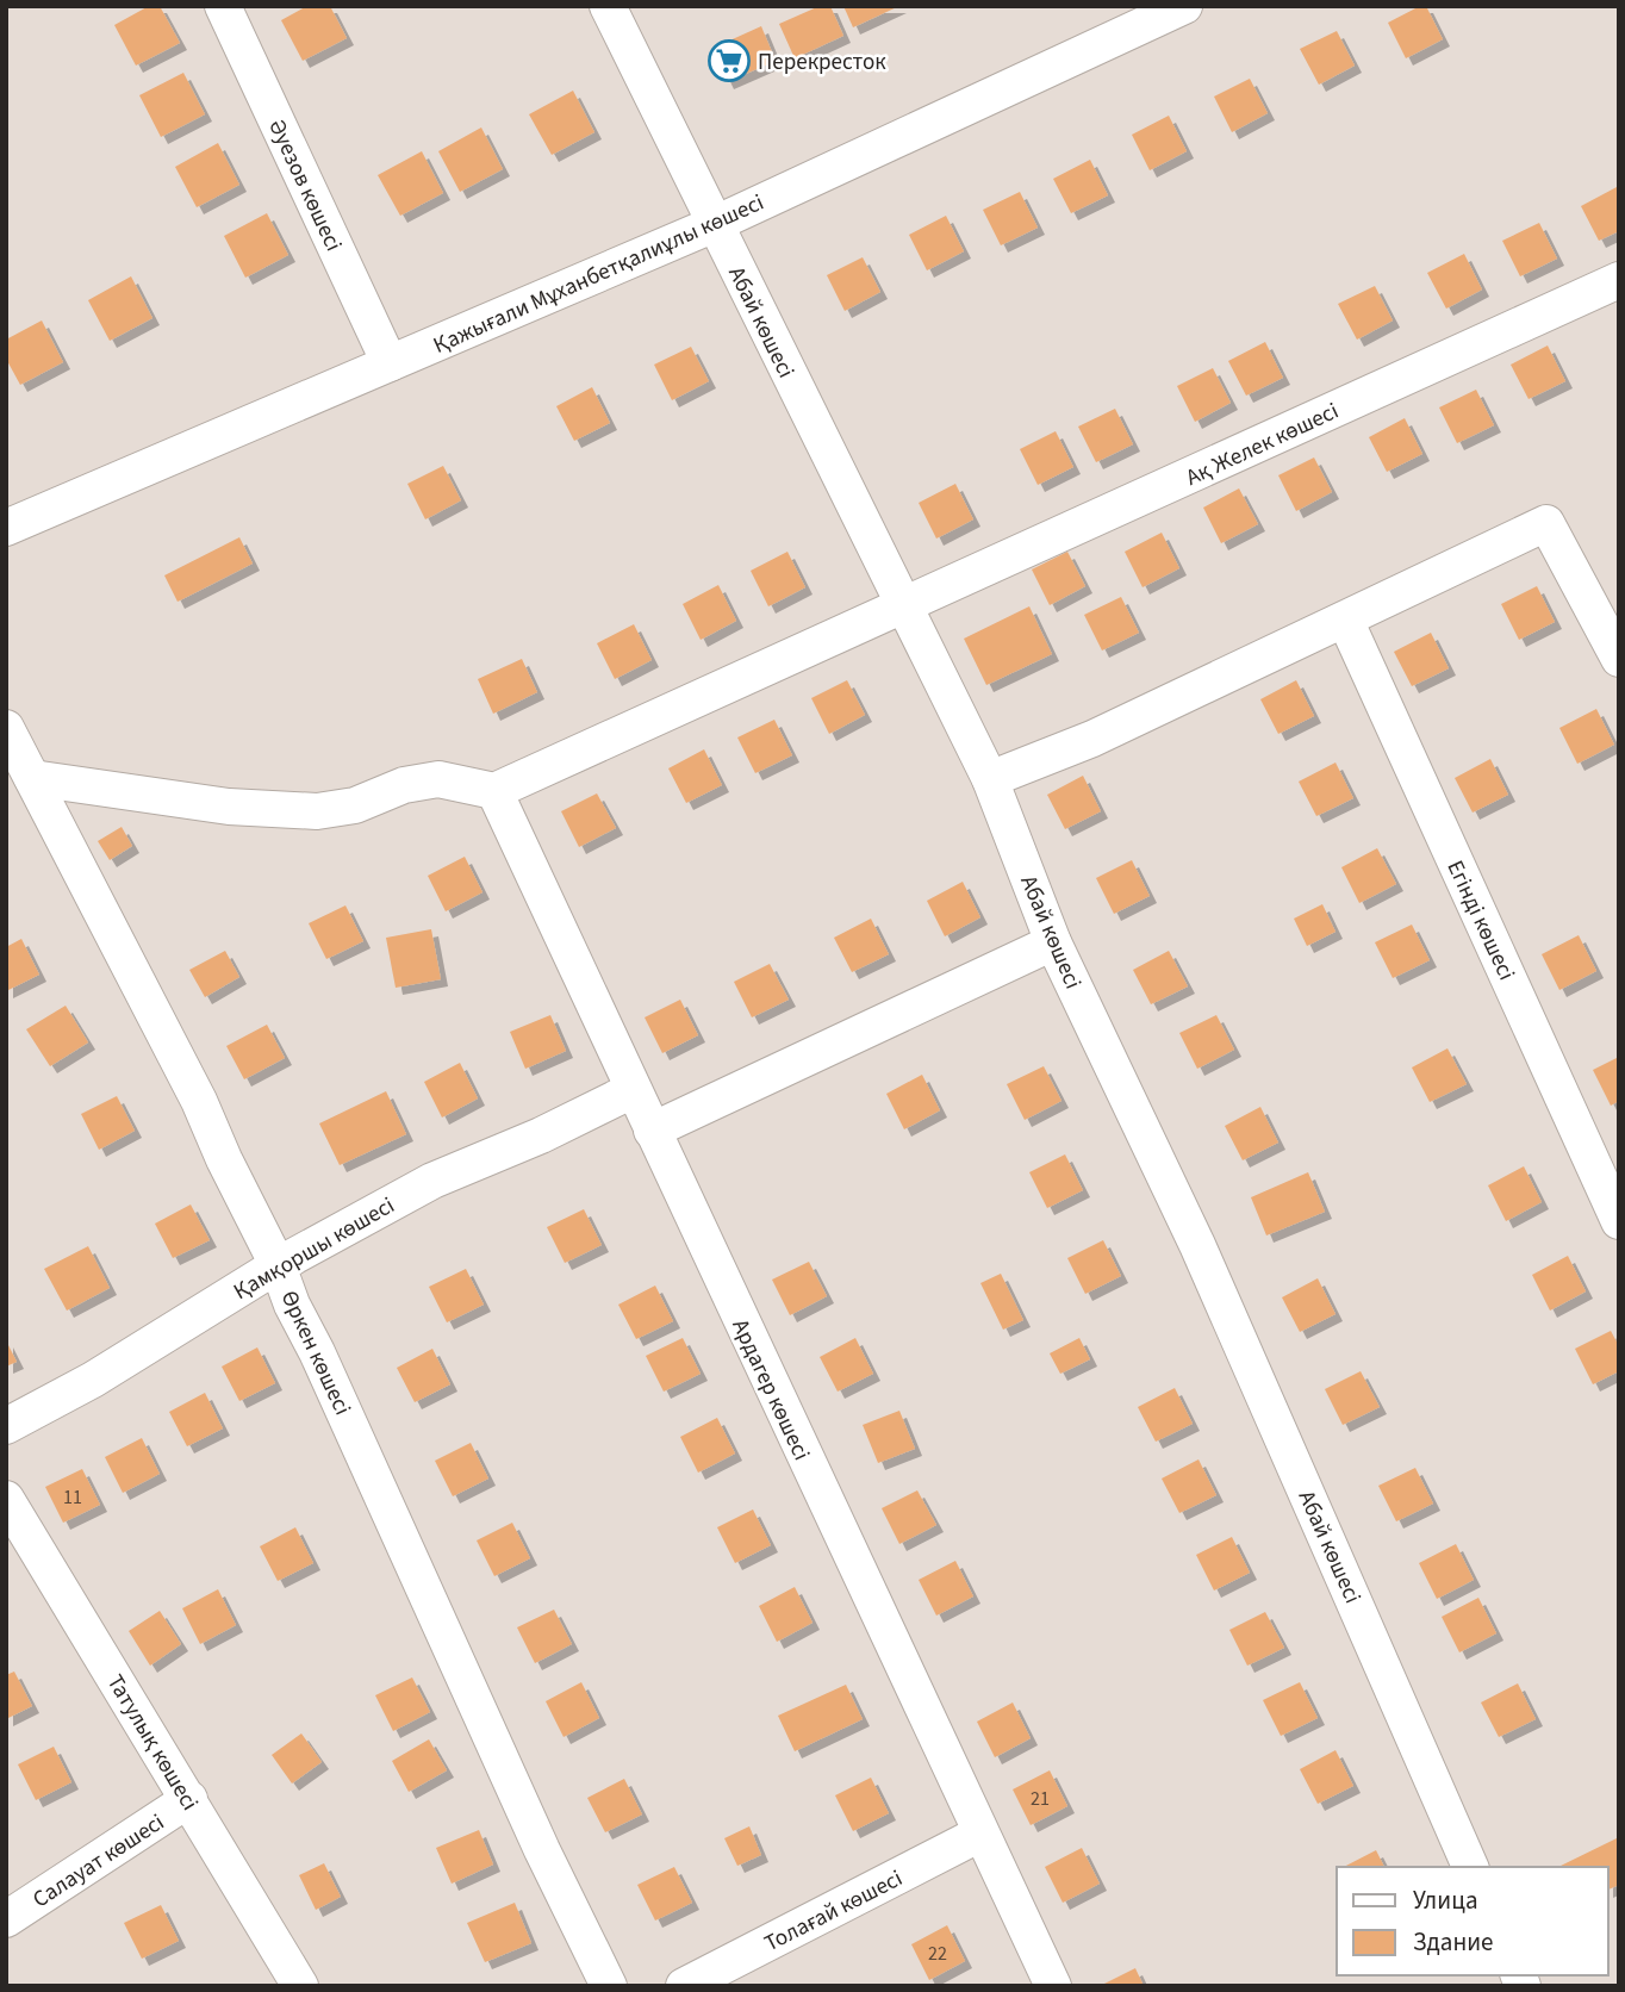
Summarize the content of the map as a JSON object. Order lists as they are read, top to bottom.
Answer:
{
  "streets": {
    "street": [
      "Әуезов көшесі",
      "Қажығали Мұханбетқалиұлы көшесі",
      "Абай көшесі",
      "Ақ Желек көшесі",
      "Егінді көшесі",
      "Қамқоршы көшесі",
      "Өркен көшесі",
      "Ардагер көшесі",
      "Татулық көшесі",
      "Салауат көшесі",
      "Толағай көшесі"
    ]
  },
  "crossings": [
    ["Әуезов көшесі", "Қажығали Мұханбетқалиұлы көшесі"],
    ["Қажығали Мұханбетқалиұлы көшесі", "Абай көшесі"],
    ["Абай көшесі", "Ақ Желек көшесі"],
    ["Ақ Желек көшесі", "Ардагер көшесі"],
    ["Қамқоршы көшесі", "Өркен көшесі"],
    ["Қамқоршы көшесі", "Ардагер көшесі"],
    ["Ардагер көшесі", "Толағай көшесі"],
    ["Татулық көшесі", "Салауат көшесі"]
  ],
  "places": {
    "supermarket": ["Перекресток"]
  },
  "house_numbers": ["11", "21", "22"],
  "legend": ["Улица", "Здание"]
}
